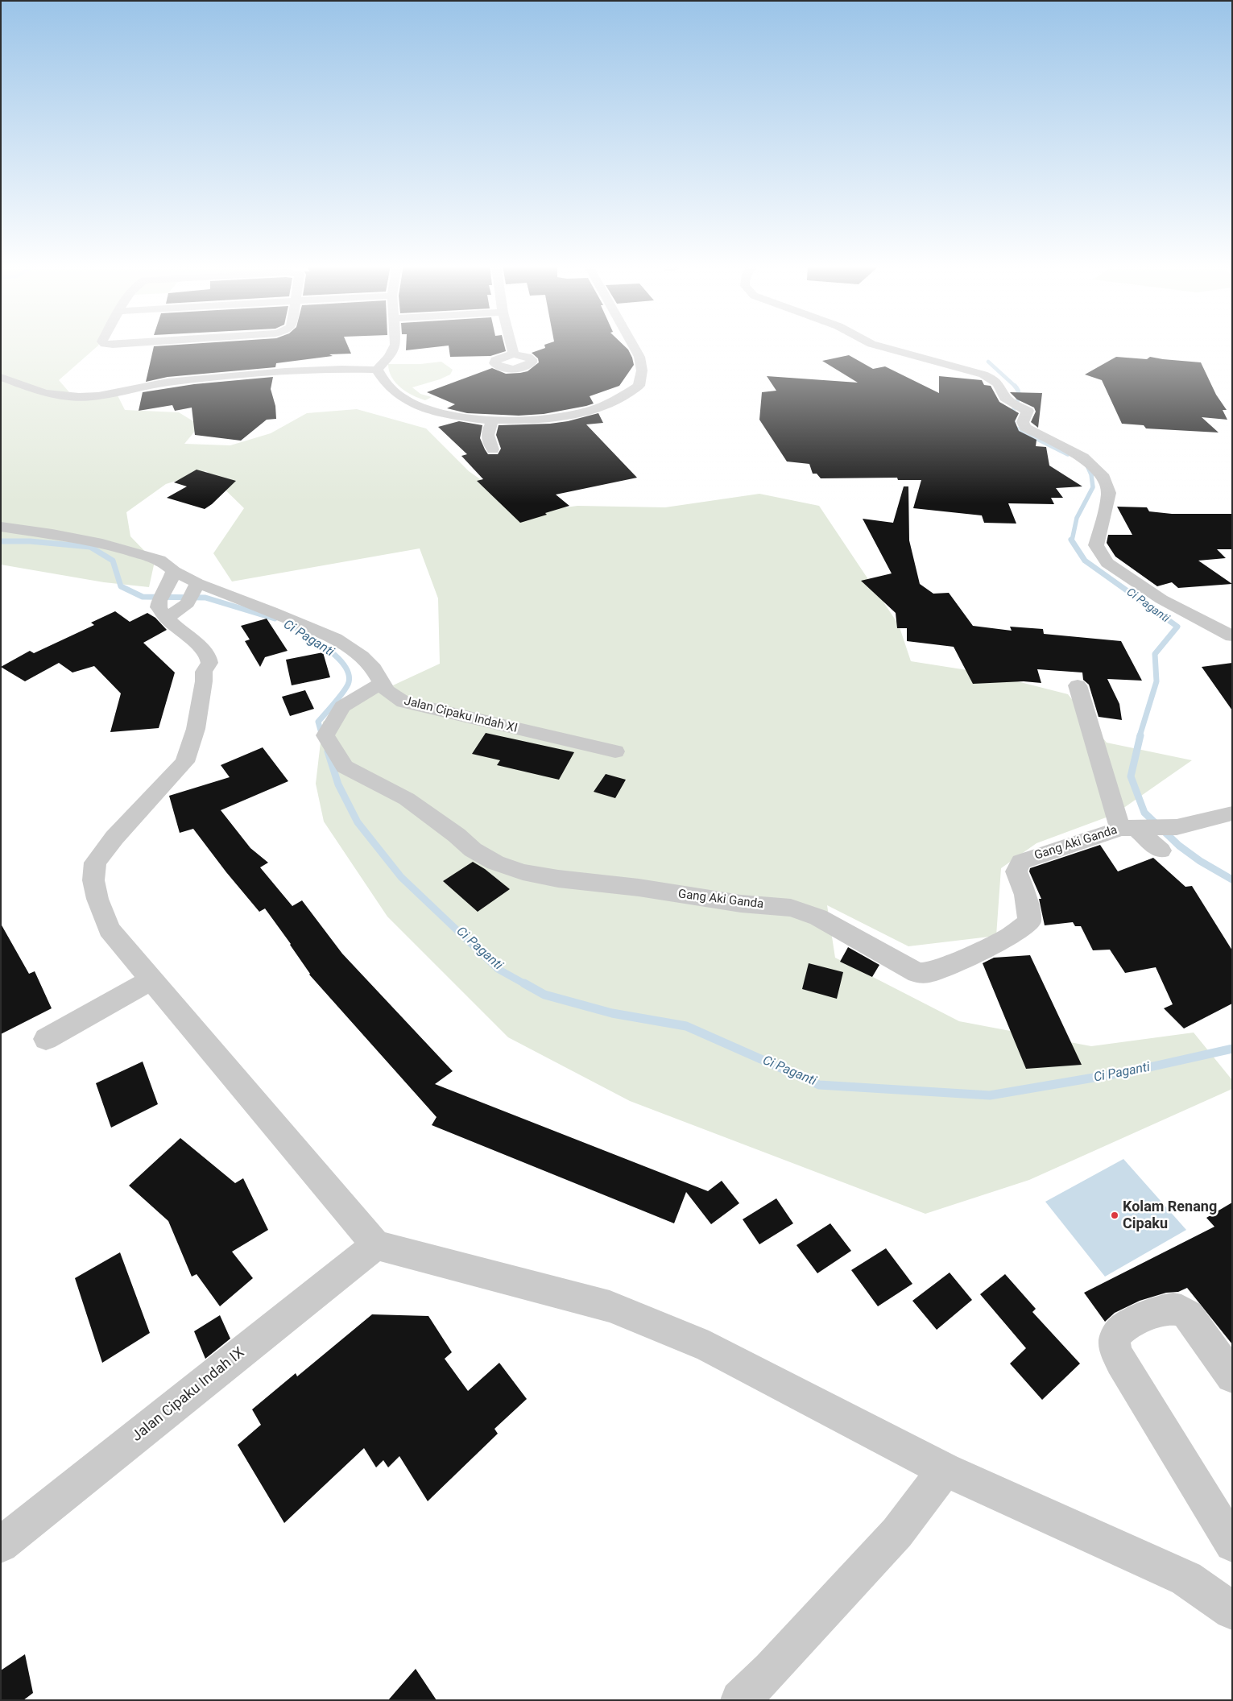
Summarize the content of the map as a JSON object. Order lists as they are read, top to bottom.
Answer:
{
  "streets": {
    "street": ["Jalan Cipaku Indah XI", "Gang Aki Ganda", "Jalan Cipaku Indah IX"]
  },
  "crossings": [
    ["Jalan Cipaku Indah XI", "Gang Aki Ganda"]
  ],
  "water": ["Ci Paganti"],
  "places": ["Kolam Renang Cipaku"]
}
